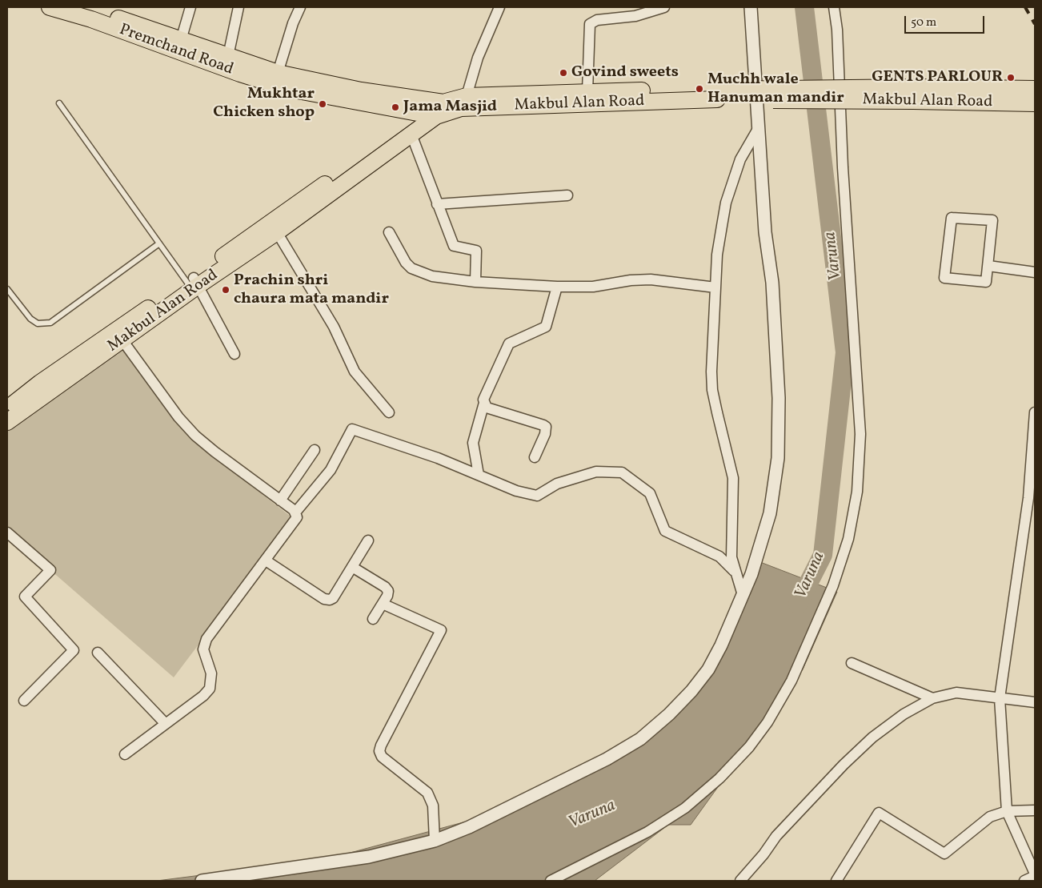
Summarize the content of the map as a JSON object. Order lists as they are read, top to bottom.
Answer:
{
  "streets": {
    "highway": ["Premchand Road", "Makbul Alan Road"]
  },
  "crossings": [
    ["Premchand Road", "Makbul Alan Road"]
  ],
  "water": ["Varuna"],
  "places": [
    "Govind sweets",
    "GENTS PARLOUR",
    "Muchh wale Hanuman mandir",
    "Mukhtar Chicken shop",
    "Jama Masjid",
    "Prachin shri chaura mata mandir"
  ],
  "scale_bar": "50 m"
}
